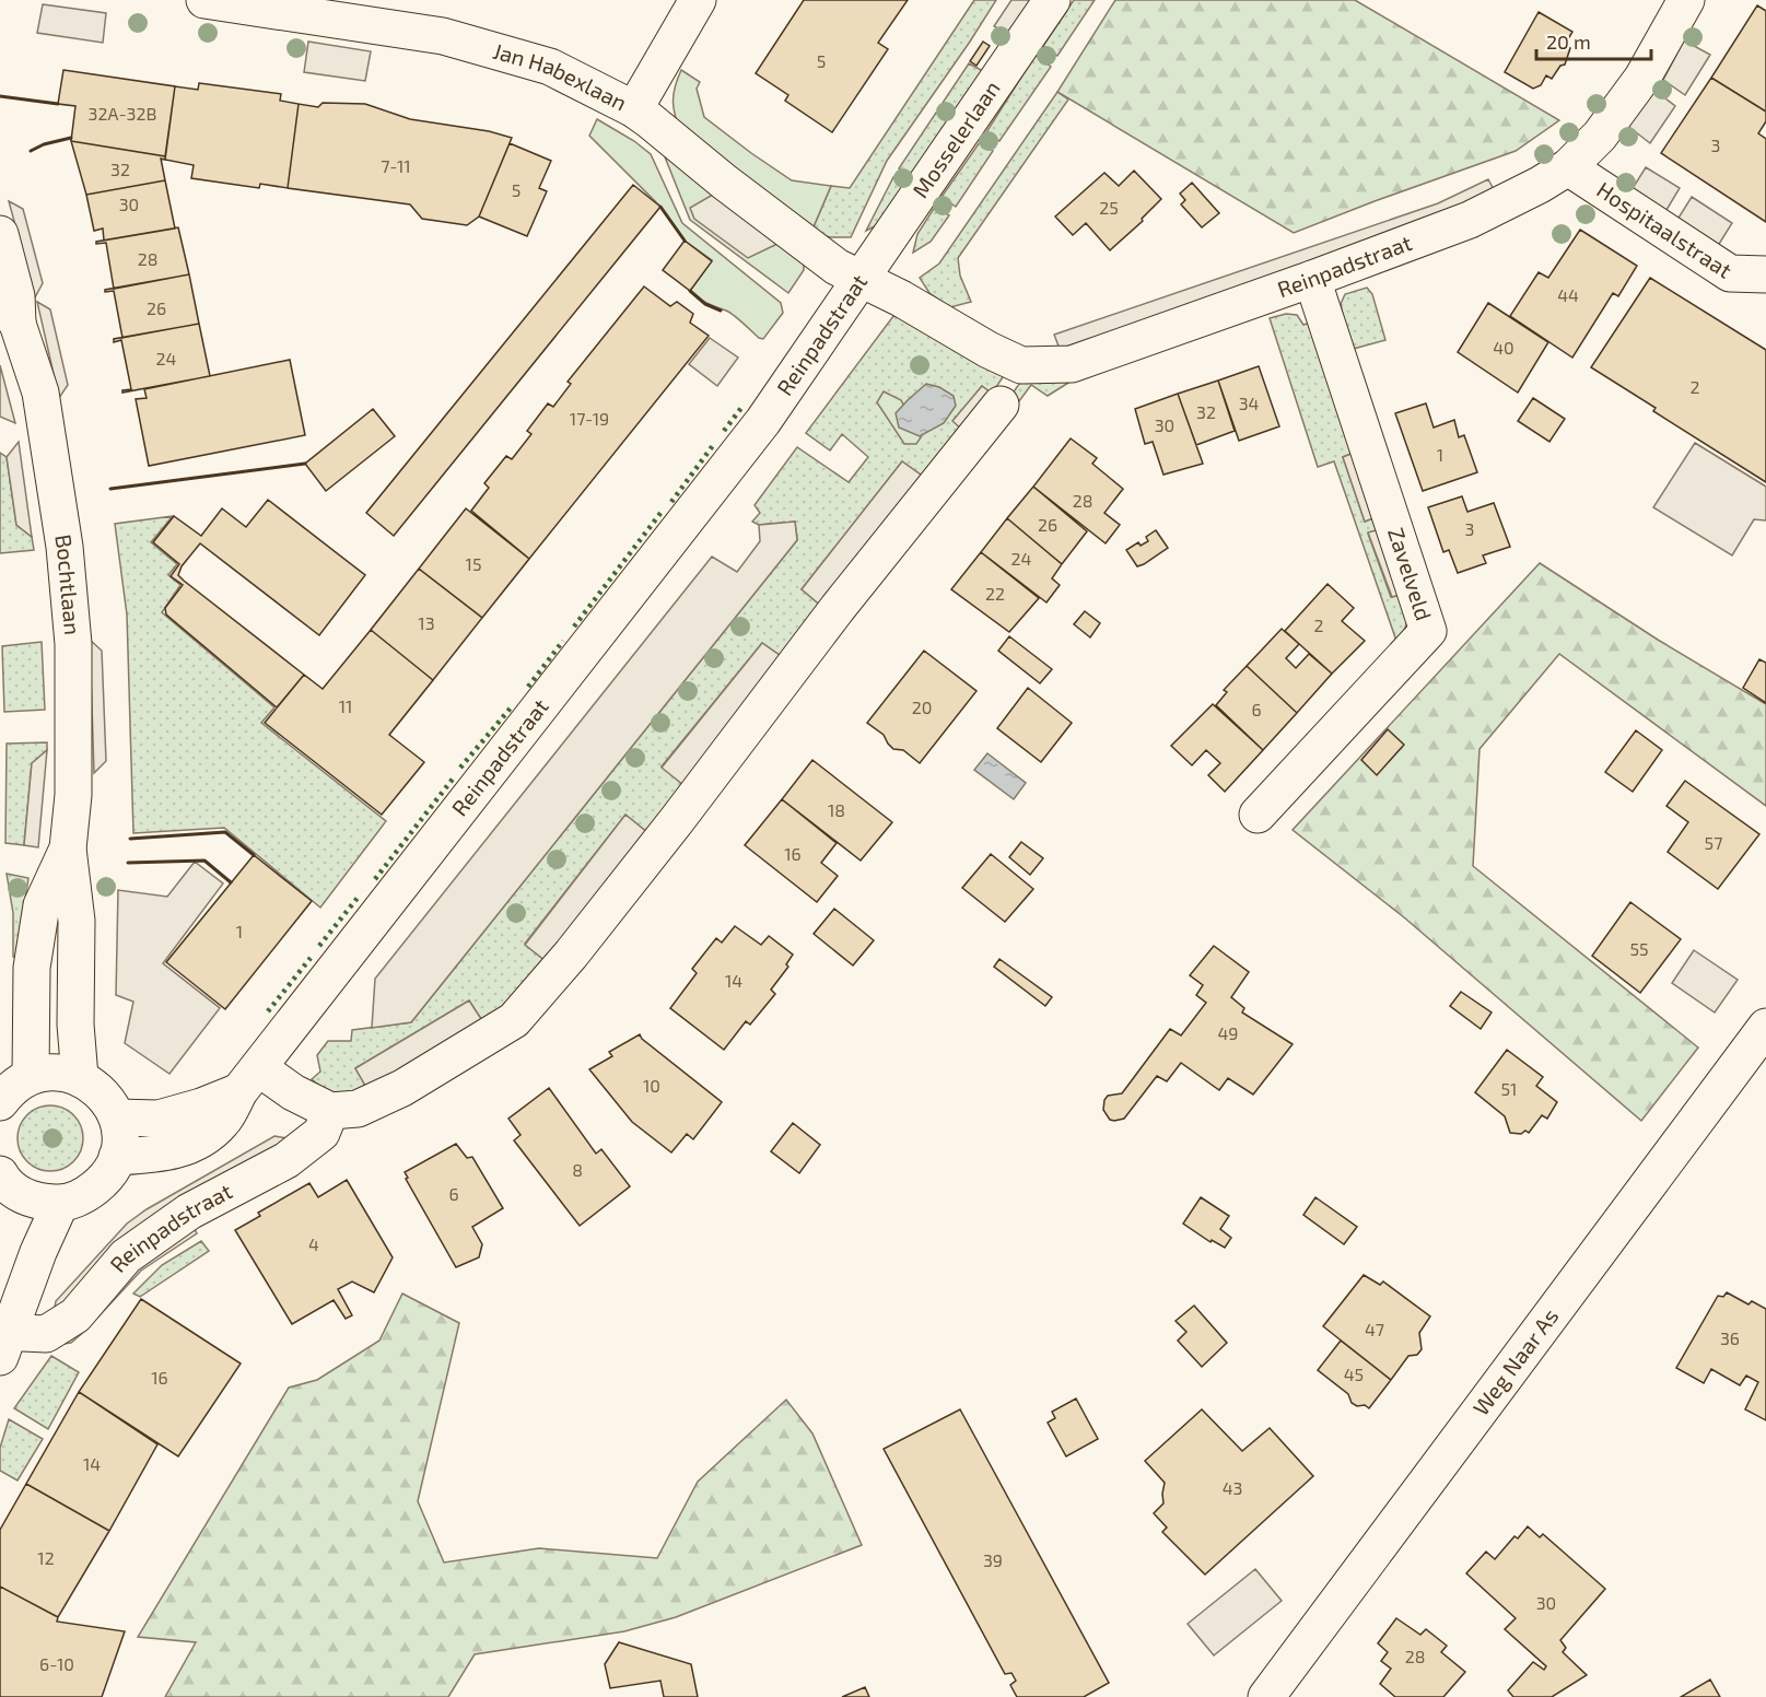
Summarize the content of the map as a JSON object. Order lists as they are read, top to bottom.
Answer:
{
  "streets": {
    "street": [
      "Jan Habexlaan",
      "Mosselerlaan",
      "Hospitaalstraat",
      "Reinpadstraat",
      "Zavelveld",
      "Bochtlaan",
      "Weg Naar As"
    ]
  },
  "crossings": [
    ["Jan Habexlaan", "Mosselerlaan"],
    ["Jan Habexlaan", "Reinpadstraat"],
    ["Mosselerlaan", "Reinpadstraat"],
    ["Hospitaalstraat", "Reinpadstraat"],
    ["Reinpadstraat", "Zavelveld"]
  ],
  "house_numbers": [
    "5",
    "32A-32B",
    "3",
    "7-11",
    "32",
    "5",
    "30",
    "25",
    "28",
    "44",
    "26",
    "40",
    "24",
    "2",
    "34",
    "32",
    "17-19",
    "30",
    "1",
    "28",
    "26",
    "3",
    "24",
    "15",
    "22",
    "13",
    "2",
    "11",
    "20",
    "6",
    "18",
    "57",
    "16",
    "1",
    "55",
    "14",
    "49",
    "10",
    "51",
    "8",
    "6",
    "4",
    "47",
    "36",
    "45",
    "16",
    "14",
    "43",
    "12",
    "39",
    "30",
    "28",
    "6-10"
  ],
  "scale_bar": "20 m"
}
